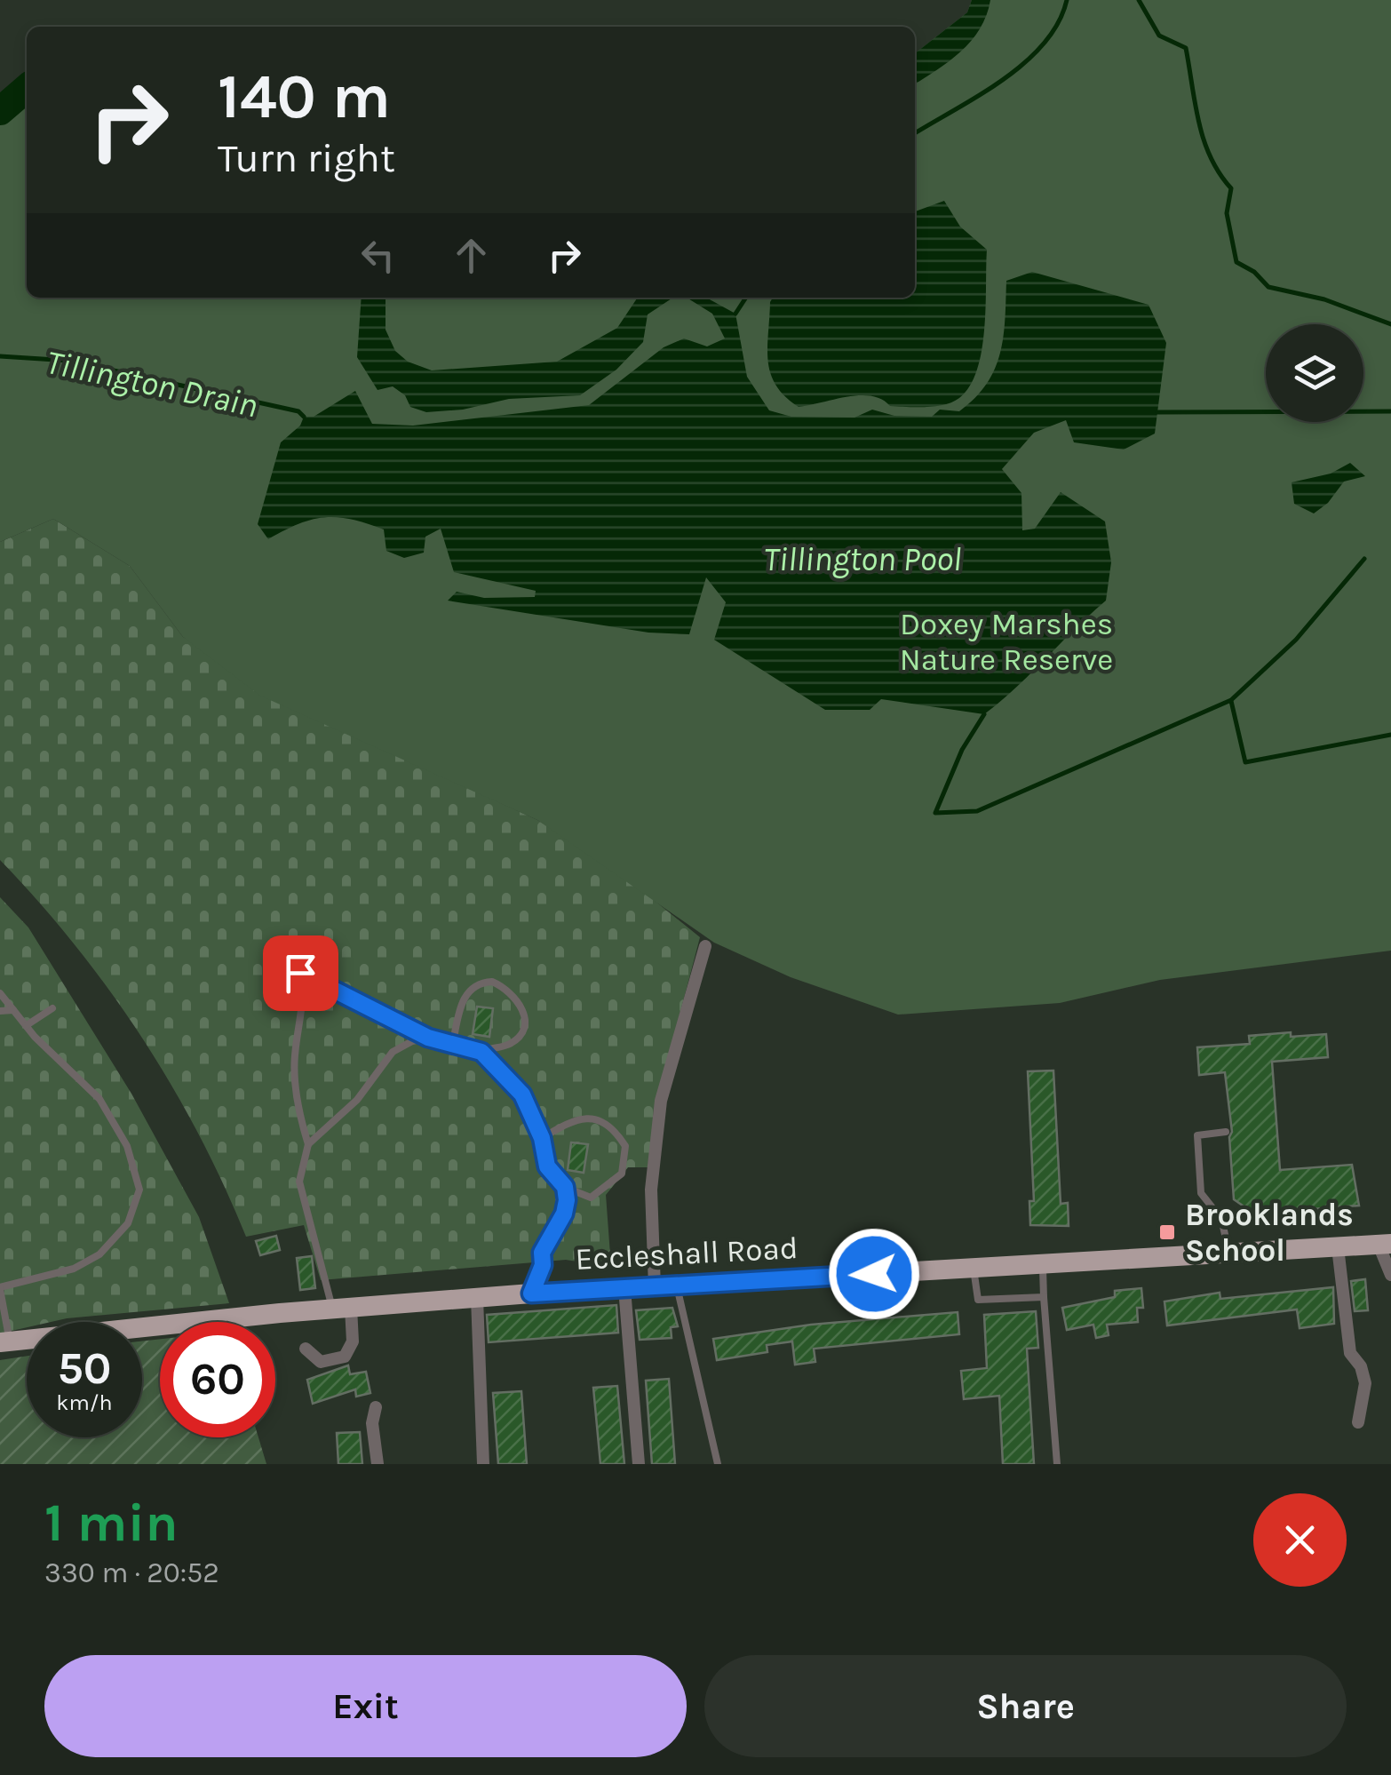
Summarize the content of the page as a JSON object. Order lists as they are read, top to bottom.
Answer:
{
  "streets": {
    "main road": ["Eccleshall Road"]
  },
  "water": ["Tillington Drain", "Tillington Pool"],
  "parks": ["Doxey Marshes Nature Reserve"],
  "places": {
    "transit": ["Brooklands School"]
  },
  "page": {
    "turn": ["140 m", "Turn right"],
    "speed": "50 km/h",
    "limit": "60",
    "heading": ["1 min", "330 m · 20:52"],
    "buttons": ["Exit", "Share"]
  }
}
